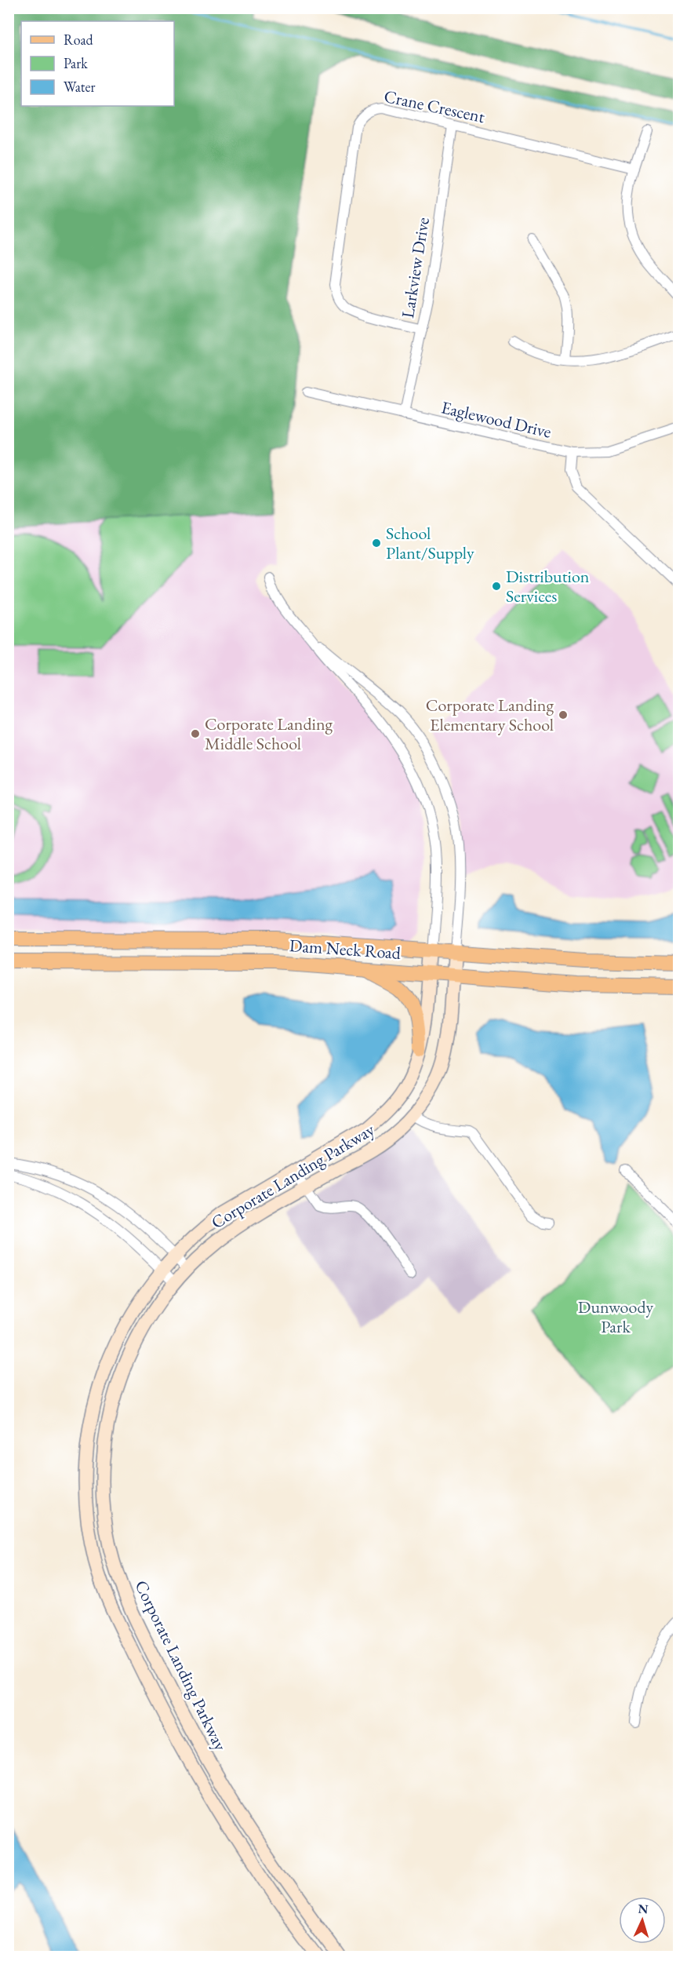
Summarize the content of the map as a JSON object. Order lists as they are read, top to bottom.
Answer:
{
  "streets": {
    "main road": ["Dam Neck Road"],
    "street": [
      "Crane Crescent",
      "Larkview Drive",
      "Eaglewood Drive",
      "Corporate Landing Parkway"
    ]
  },
  "crossings": [
    ["Crane Crescent", "Larkview Drive"],
    ["Larkview Drive", "Eaglewood Drive"],
    ["Dam Neck Road", "Corporate Landing Parkway"]
  ],
  "parks": ["Dunwoody Park"],
  "places": [
    "School Plant/Supply",
    "Distribution Services",
    "Corporate Landing Elementary School",
    "Corporate Landing Middle School"
  ],
  "legend": ["Road", "Park", "Water"],
  "north": "top"
}
